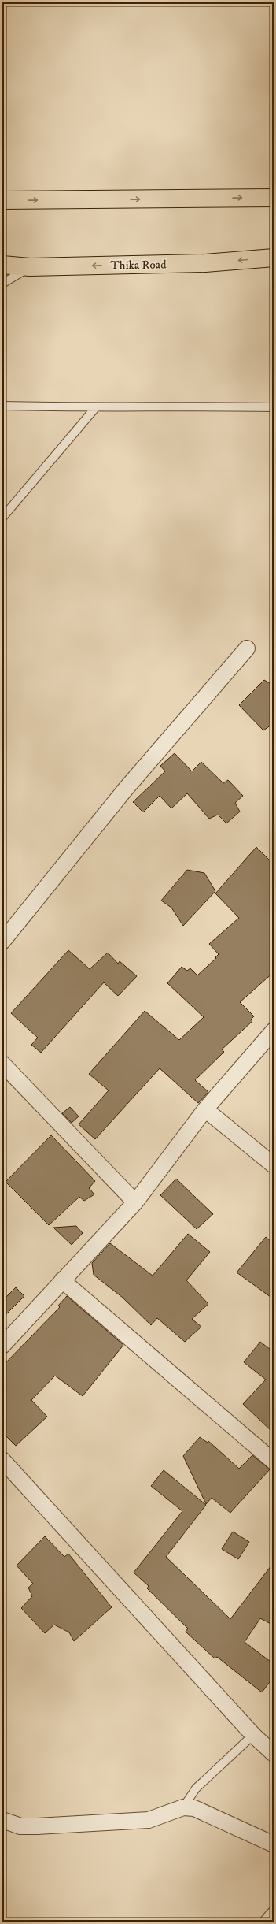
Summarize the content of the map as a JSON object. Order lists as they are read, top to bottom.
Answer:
{
  "streets": {
    "highway": ["Thika Road"]
  }
}
